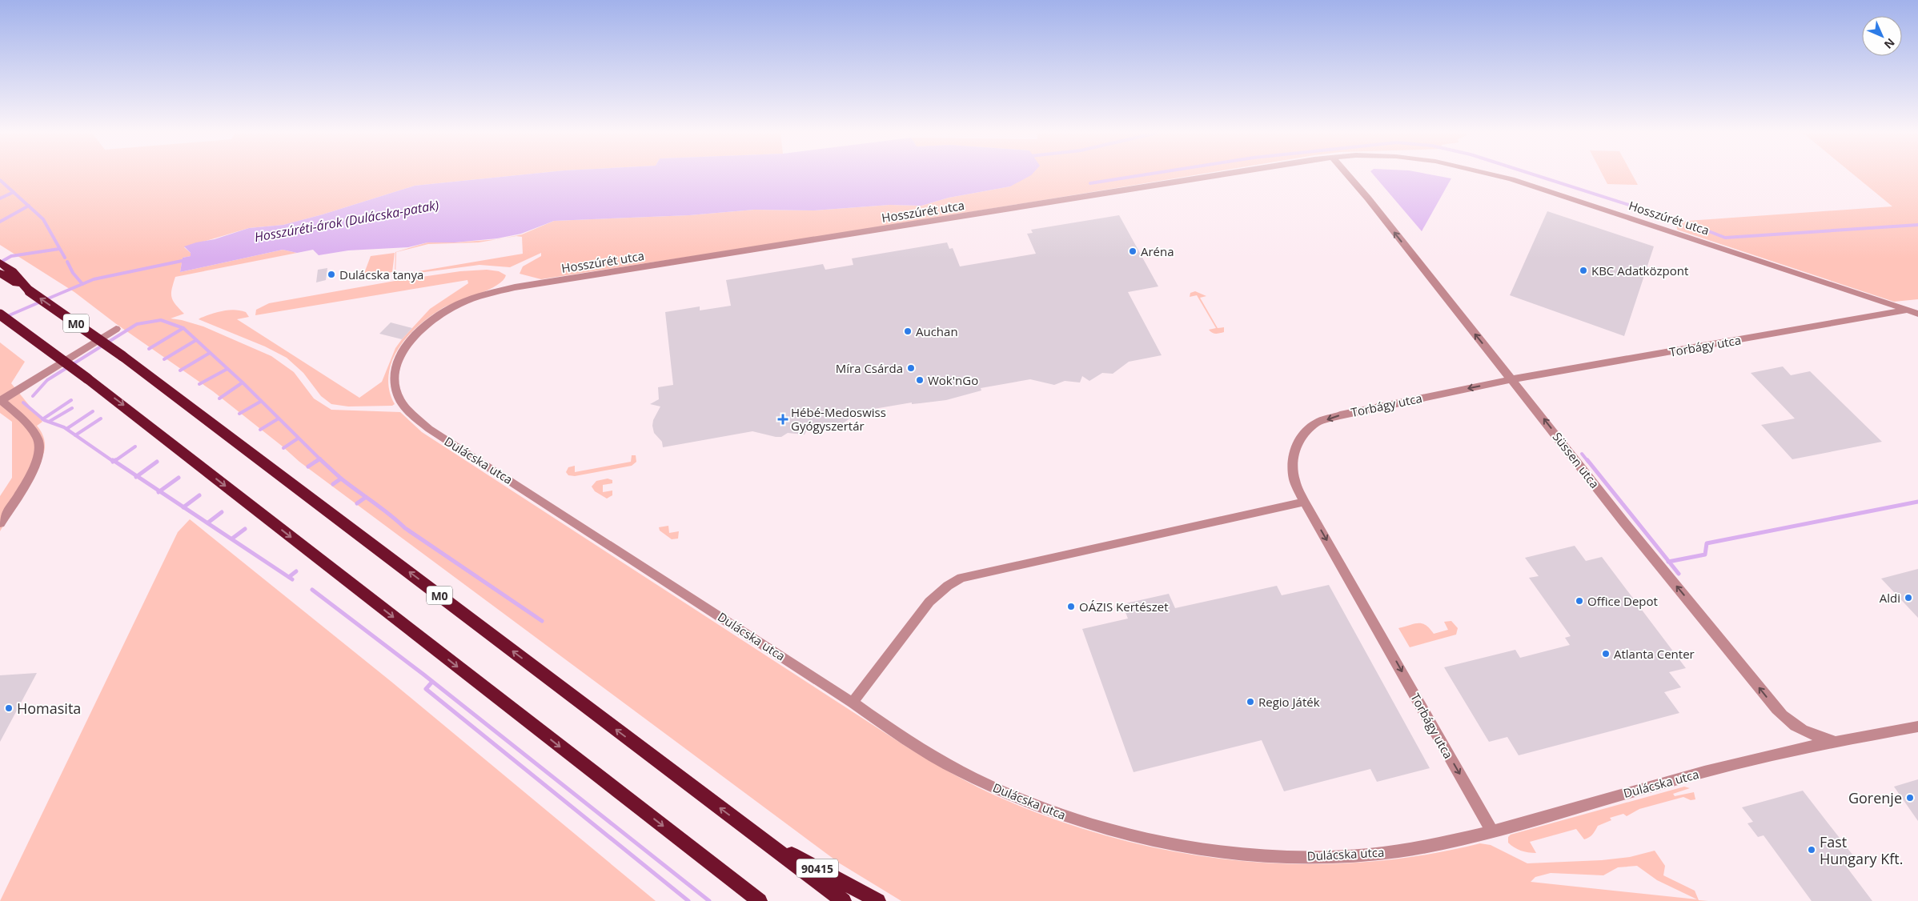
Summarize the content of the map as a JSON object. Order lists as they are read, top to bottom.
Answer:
{
  "streets": {
    "highway": ["M0", "90415"],
    "street": [
      "Hosszúrét utca",
      "Torbágy utca",
      "Dulácska utca",
      "Süssen utca"
    ]
  },
  "crossings": [
    ["Hosszúrét utca", "Torbágy utca"],
    ["Hosszúrét utca", "Dulácska utca"],
    ["M0", "90415"],
    ["Torbágy utca", "Dulácska utca"],
    ["Torbágy utca", "Süssen utca"],
    ["Dulácska utca", "Süssen utca"]
  ],
  "one_way": ["Süssen utca"],
  "water": ["Hosszúréti-árok (Dulácska-patak)"],
  "places": {
    "other": [
      "Aréna",
      "KBC Adatközpont",
      "Dulácska tanya",
      "Auchan",
      "Míra Csárda",
      "Wok'nGo",
      "Aldi",
      "Office Depot",
      "OÁZIS Kertészet",
      "Atlanta Center",
      "Regio Játék",
      "Homasita",
      "Gorenje",
      "Fast Hungary Kft."
    ],
    "health": ["Hébé-Medoswiss Gyógyszertár"]
  },
  "north": "bottom right"
}
